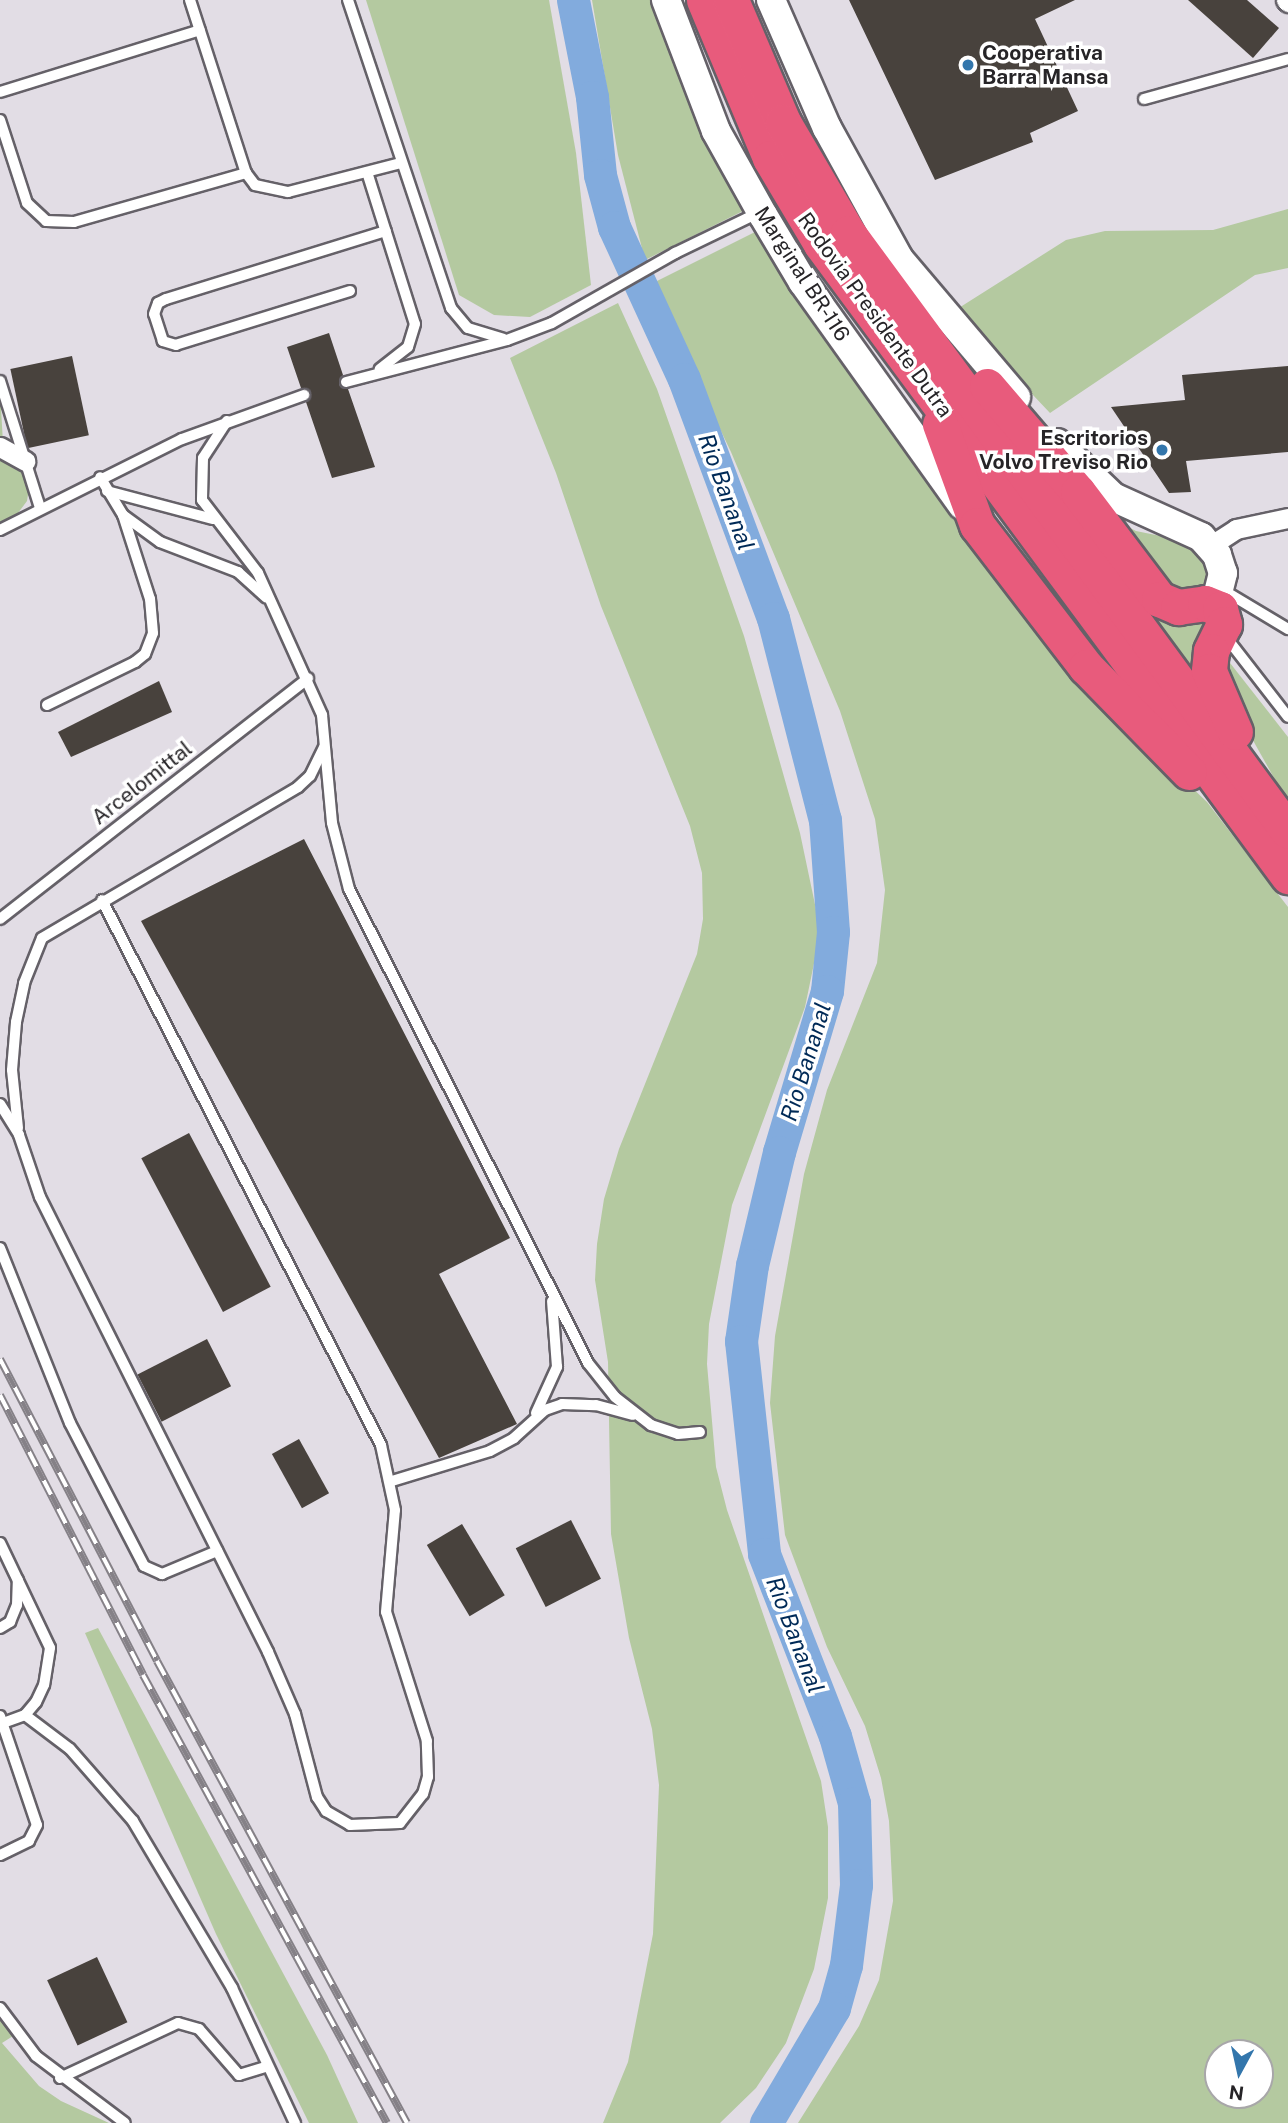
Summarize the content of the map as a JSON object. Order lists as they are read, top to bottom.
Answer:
{
  "streets": {
    "highway": ["Rodovia Presidente Dutra"],
    "main road": ["Marginal BR-116"],
    "lane": ["Arcelomittal"]
  },
  "water": ["Rio Bananal"],
  "places": ["Cooperativa Barra Mansa", "Escritorios Volvo Treviso Rio"],
  "north": "bottom"
}
